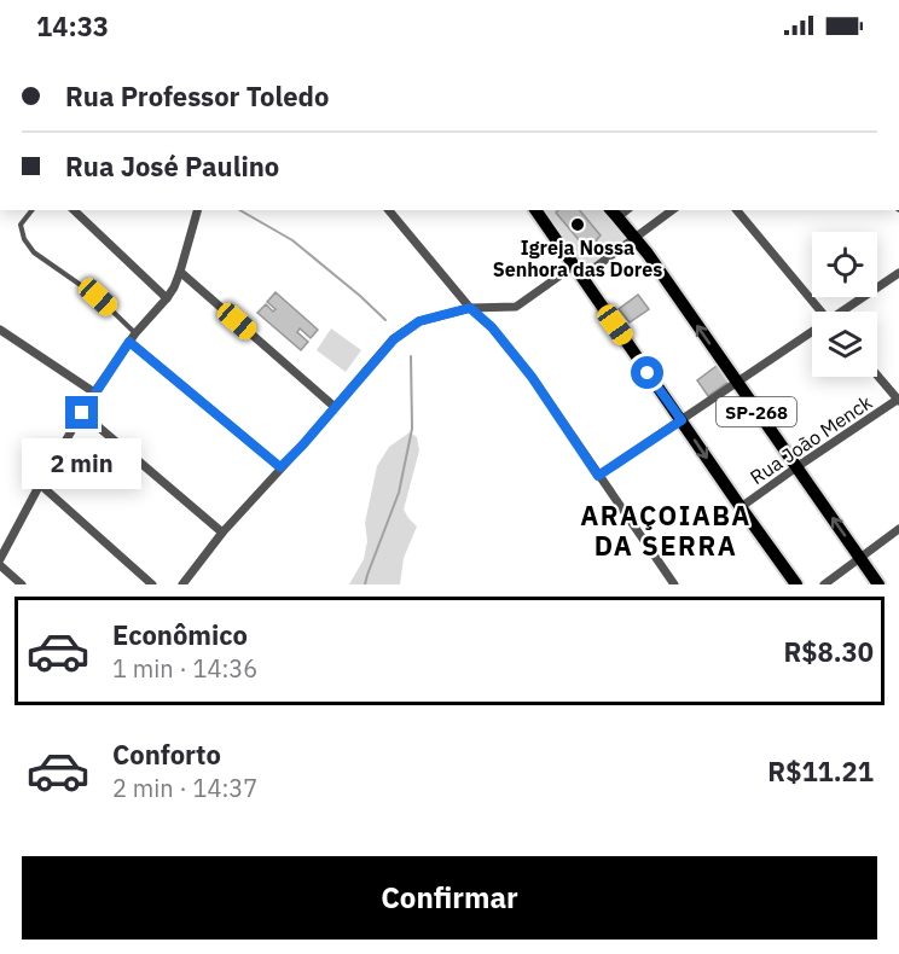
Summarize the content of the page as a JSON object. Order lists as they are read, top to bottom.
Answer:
{
  "streets": {
    "main road": ["SP-268"],
    "street": ["Rua João Menck"]
  },
  "crossings": [
    ["SP-268", "Rua João Menck"]
  ],
  "districts": ["ARAÇOIABA DA SERRA"],
  "places": ["Igreja Nossa Senhora das Dores"],
  "page": {
    "status": "14:33",
    "banner": ["Rua Professor Toledo", "Rua José Paulino"],
    "bubble": "2 min",
    "list": [
      {
        "name": "Econômico",
        "note": "1 min · 14:36",
        "value": "R$8.30"
      },
      {
        "name": "Conforto",
        "note": "2 min · 14:37",
        "value": "R$11.21"
      }
    ],
    "buttons": "Confirmar"
  }
}
